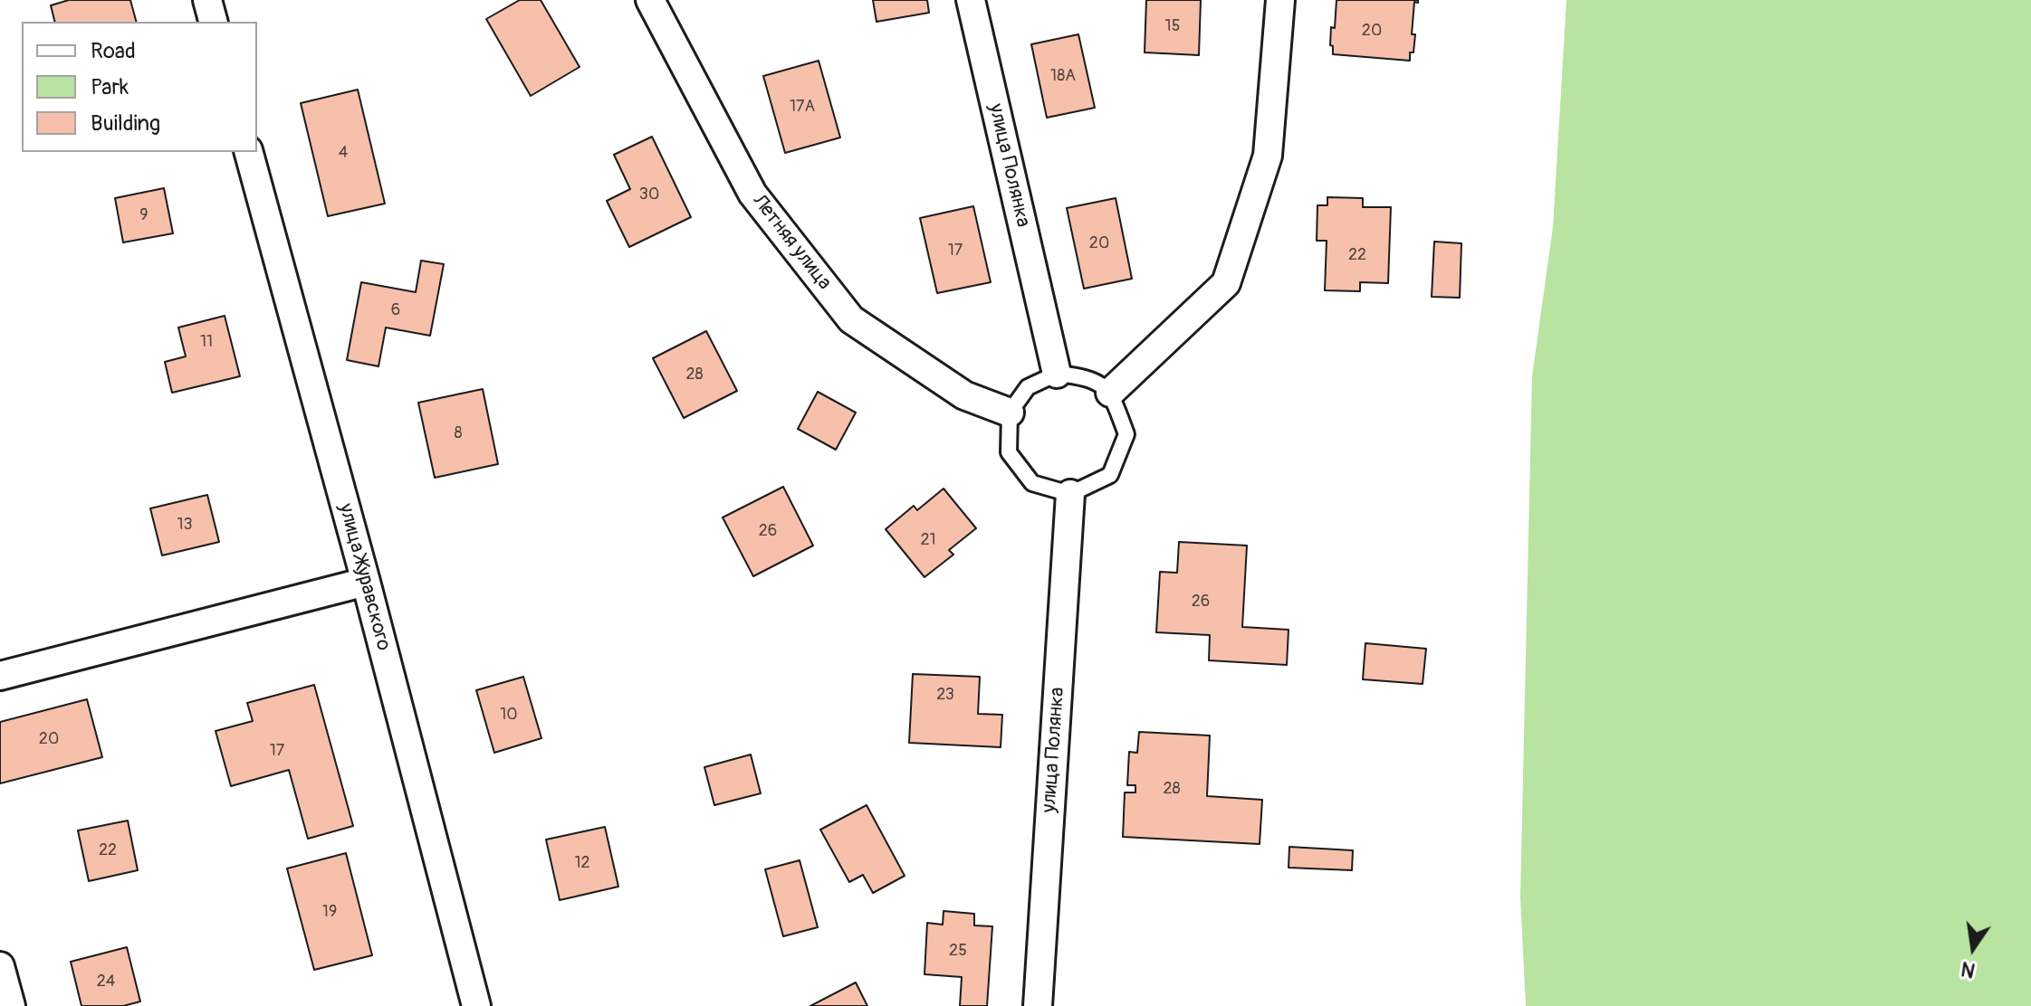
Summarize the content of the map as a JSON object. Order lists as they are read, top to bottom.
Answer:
{
  "streets": {
    "street": ["улица Полянка", "Летняя улица", "улица Журавского"]
  },
  "crossings": [
    ["улица Полянка", "Летняя улица"]
  ],
  "house_numbers": [
    "15",
    "20",
    "18А",
    "17А",
    "4",
    "30",
    "9",
    "20",
    "17",
    "22",
    "6",
    "11",
    "28",
    "8",
    "13",
    "26",
    "21",
    "26",
    "23",
    "10",
    "20",
    "17",
    "28",
    "22",
    "12",
    "19",
    "25",
    "24"
  ],
  "legend": ["Road", "Park", "Building"],
  "north": "bottom"
}
